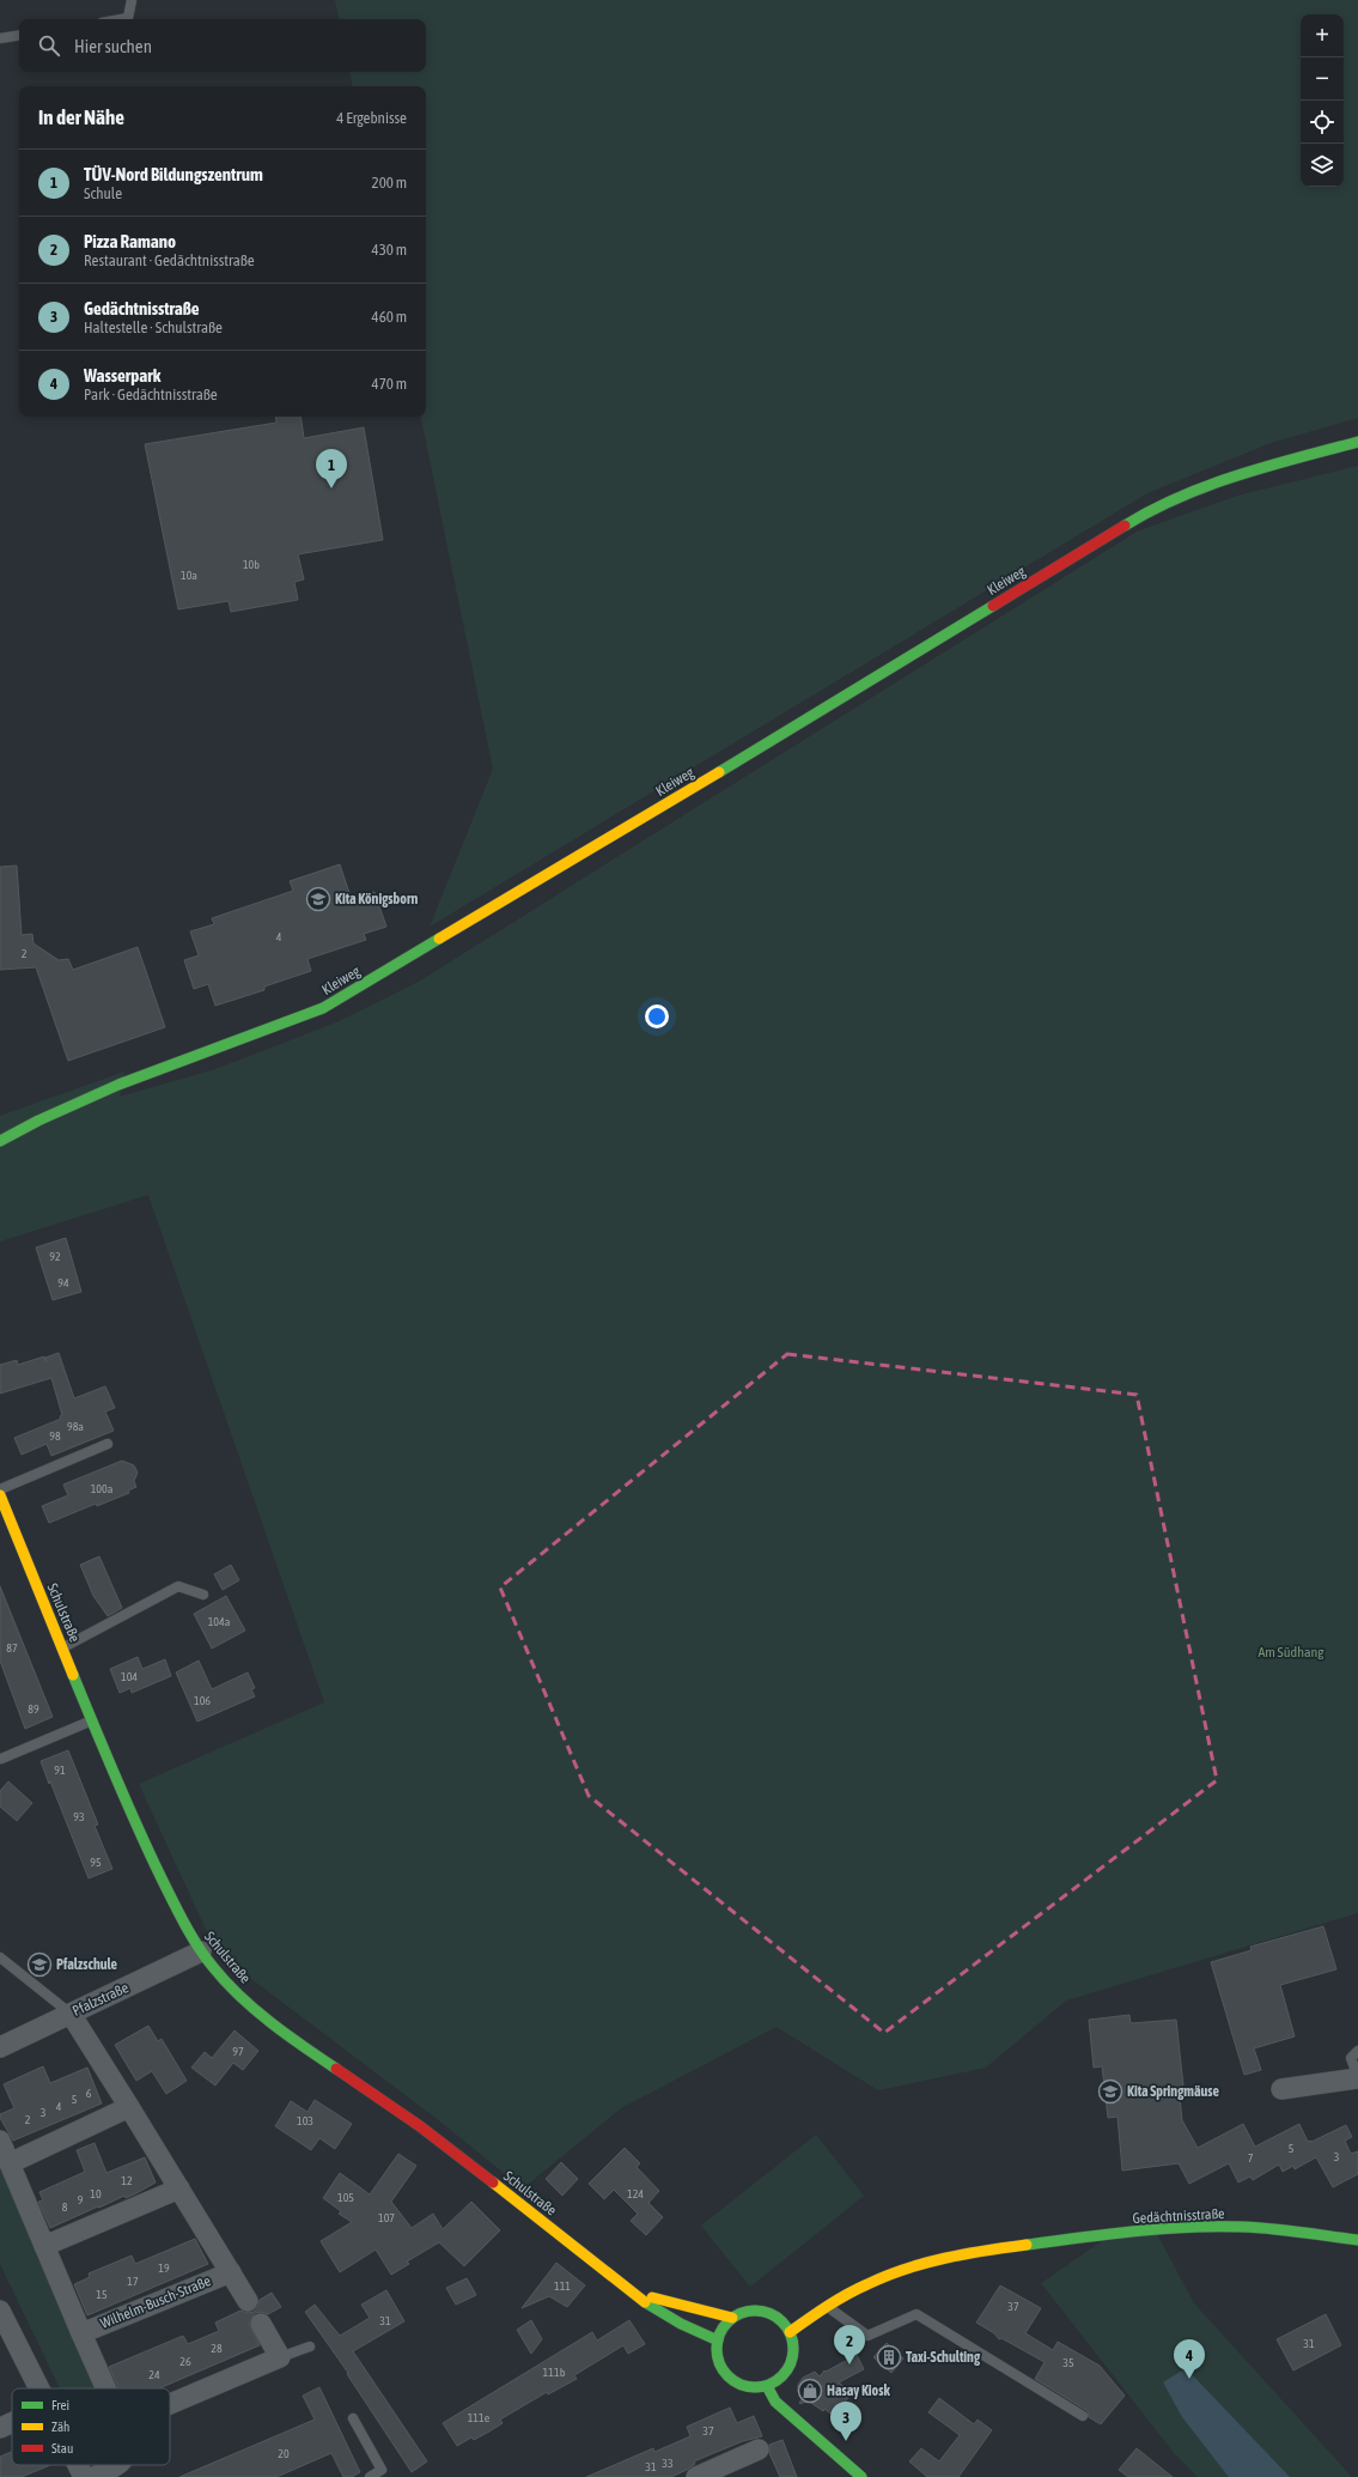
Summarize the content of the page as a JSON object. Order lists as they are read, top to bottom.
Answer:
{
  "streets": {
    "street": [
      "Kleiweg",
      "Schulstraße",
      "Pfalzstraße",
      "Gedächtnisstraße",
      "Wilhelm-Busch-Straße"
    ]
  },
  "crossings": [
    ["Schulstraße", "Pfalzstraße"],
    ["Schulstraße", "Gedächtnisstraße"],
    ["Pfalzstraße", "Wilhelm-Busch-Straße"]
  ],
  "parks": ["Am Südhang"],
  "places": {
    "school or university": ["Kita Königsborn", "Pfalzschule", "Kita Springmäuse"],
    "building": ["Taxi-Schulting"],
    "shop": ["Hasay Kiosk"]
  },
  "house_numbers": [
    "10b",
    "10a",
    "4",
    "2",
    "92",
    "94",
    "98a",
    "98",
    "100a",
    "104a",
    "87",
    "104",
    "106",
    "89",
    "91",
    "93",
    "95",
    "97",
    "6",
    "5",
    "4",
    "3",
    "2",
    "103",
    "5",
    "3",
    "7",
    "12",
    "10",
    "124",
    "105",
    "9",
    "8",
    "107",
    "19",
    "17",
    "111",
    "15",
    "37",
    "31",
    "31",
    "28",
    "26",
    "35",
    "111b",
    "24",
    "111e",
    "37",
    "20",
    "33",
    "31"
  ],
  "legend": ["Frei", "Zäh", "Stau"],
  "page": {
    "map_buttons": ["+", "−"],
    "search": "Hier suchen",
    "heading": ["In der Nähe", "4 Ergebnisse"],
    "list": [
      {
        "mark": "1",
        "name": "TÜV-Nord Bildungszentrum",
        "note": "Schule",
        "value": "200 m"
      },
      {
        "mark": "2",
        "name": "Pizza Ramano",
        "note": "Restaurant · Gedächtnisstraße",
        "value": "430 m"
      },
      {
        "mark": "3",
        "name": "Gedächtnisstraße",
        "note": "Haltestelle · Schulstraße",
        "value": "460 m"
      },
      {
        "mark": "4",
        "name": "Wasserpark",
        "note": "Park · Gedächtnisstraße",
        "value": "470 m"
      }
    ],
    "pins": [
      "1",
      "2",
      "4",
      "3"
    ]
  }
}
